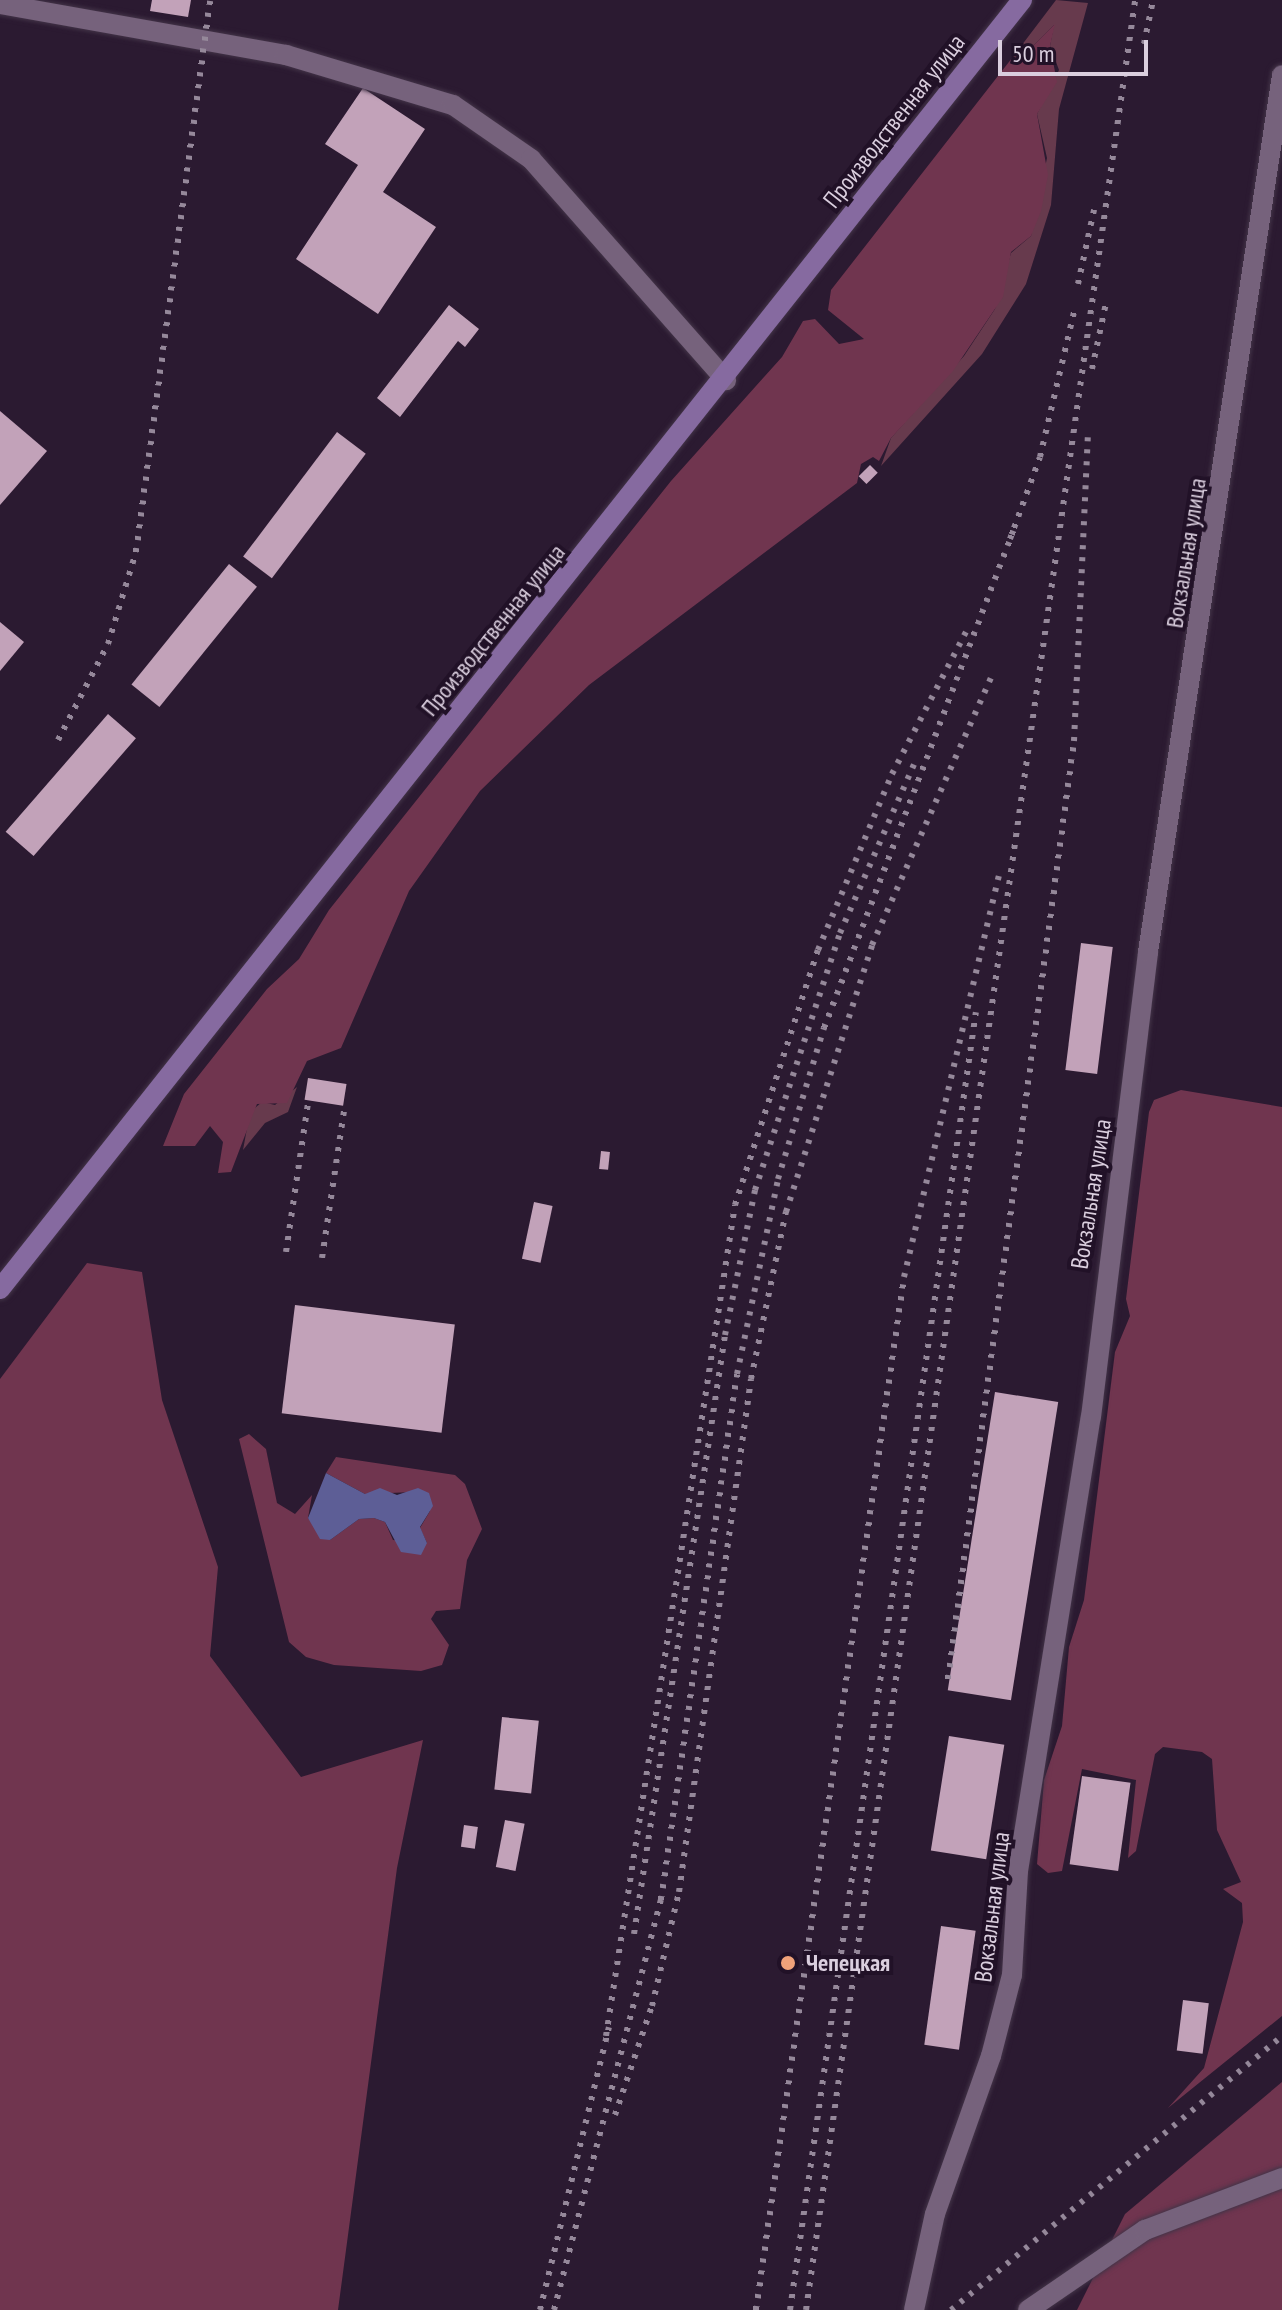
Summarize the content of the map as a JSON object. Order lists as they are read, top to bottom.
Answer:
{
  "streets": {
    "main road": ["Производственная улица"],
    "street": ["Вокзальная улица"]
  },
  "places": ["Чепецкая"],
  "scale_bar": "50 m"
}
